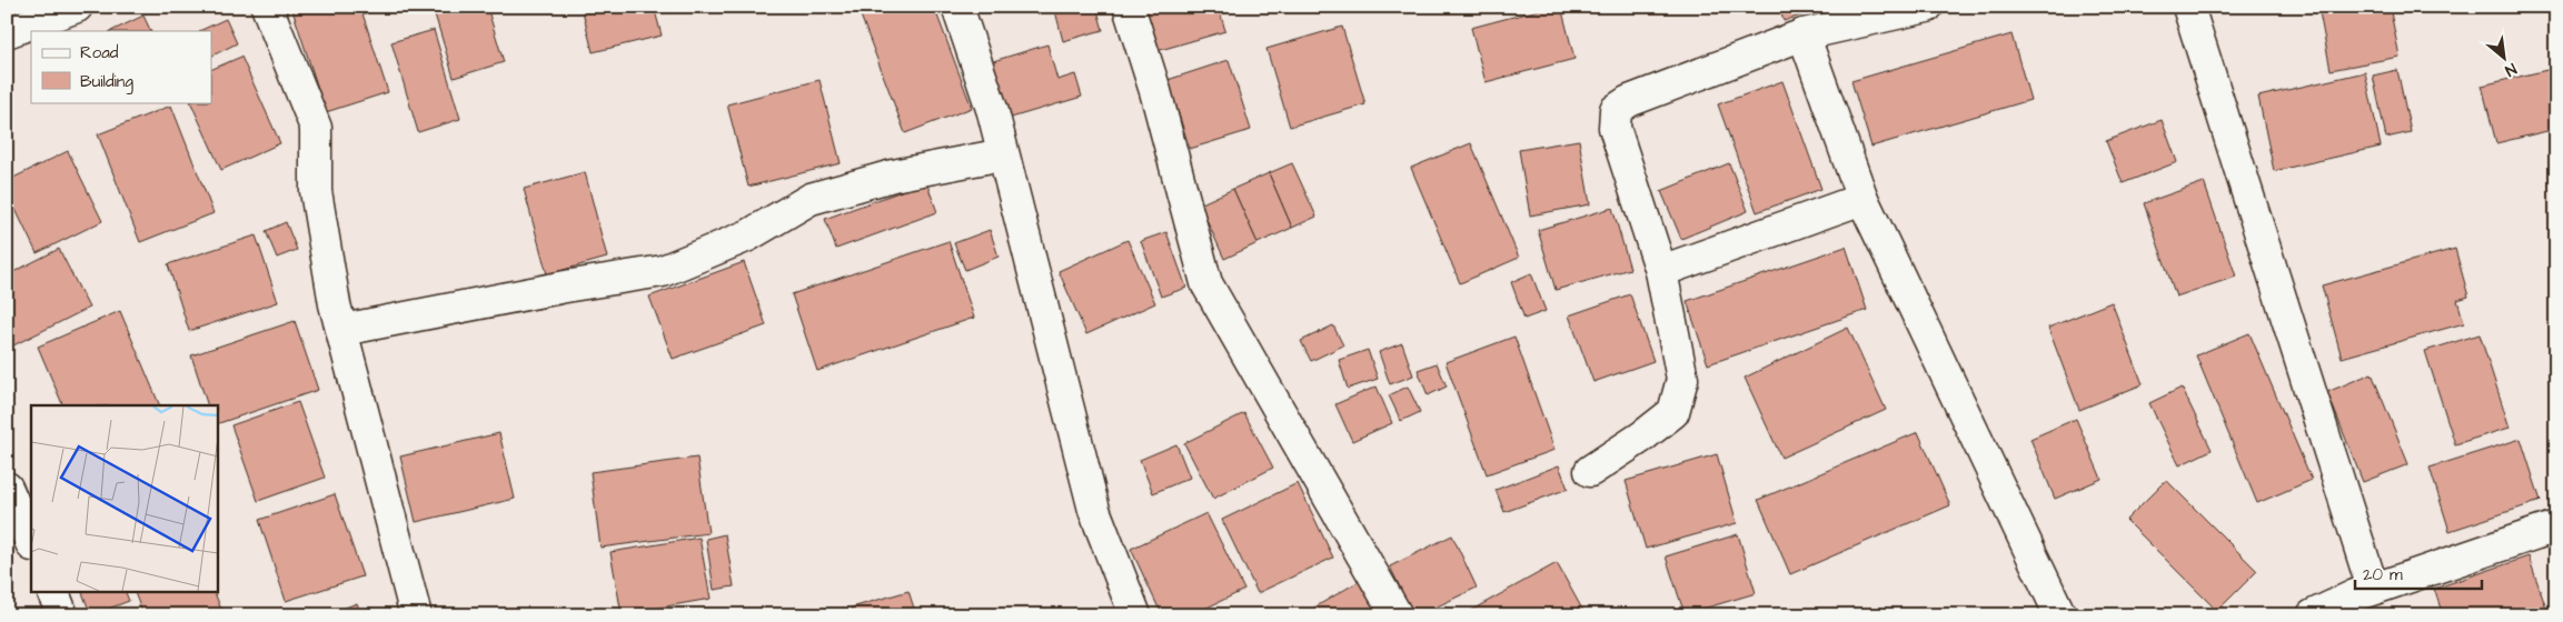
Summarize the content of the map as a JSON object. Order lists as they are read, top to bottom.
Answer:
{
  "legend": ["Road", "Building"],
  "scale_bar": "20 m",
  "north": "bottom right"
}
